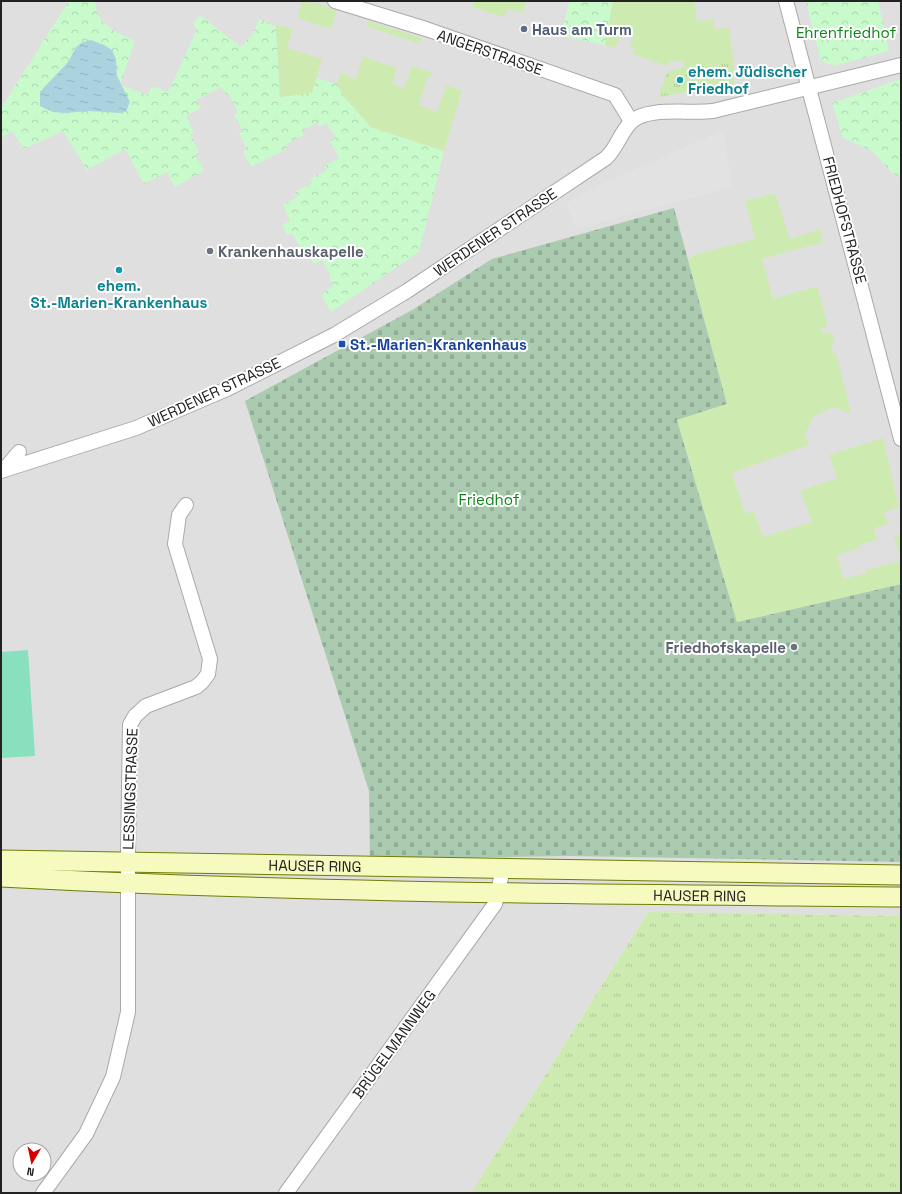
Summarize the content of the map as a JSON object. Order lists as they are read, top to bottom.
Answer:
{
  "streets": {
    "main road": ["HAUSER RING"],
    "street": [
      "ANGERSTRASSE",
      "FRIEDHOFSTRASSE",
      "WERDENER STRASSE",
      "LESSINGSTRASSE",
      "BRÜGELMANNWEG"
    ]
  },
  "crossings": [
    ["ANGERSTRASSE", "WERDENER STRASSE"],
    ["LESSINGSTRASSE", "HAUSER RING"],
    ["HAUSER RING", "BRÜGELMANNWEG"]
  ],
  "parks": ["Ehrenfriedhof", "Friedhof"],
  "places": {
    "other": [
      "Haus am Turm",
      "ehem. Jüdischer Friedhof",
      "Krankenhauskapelle",
      "ehem. St.-Marien-Krankenhaus",
      "Friedhofskapelle"
    ],
    "transit": ["St.-Marien-Krankenhaus"]
  },
  "north": "bottom"
}
